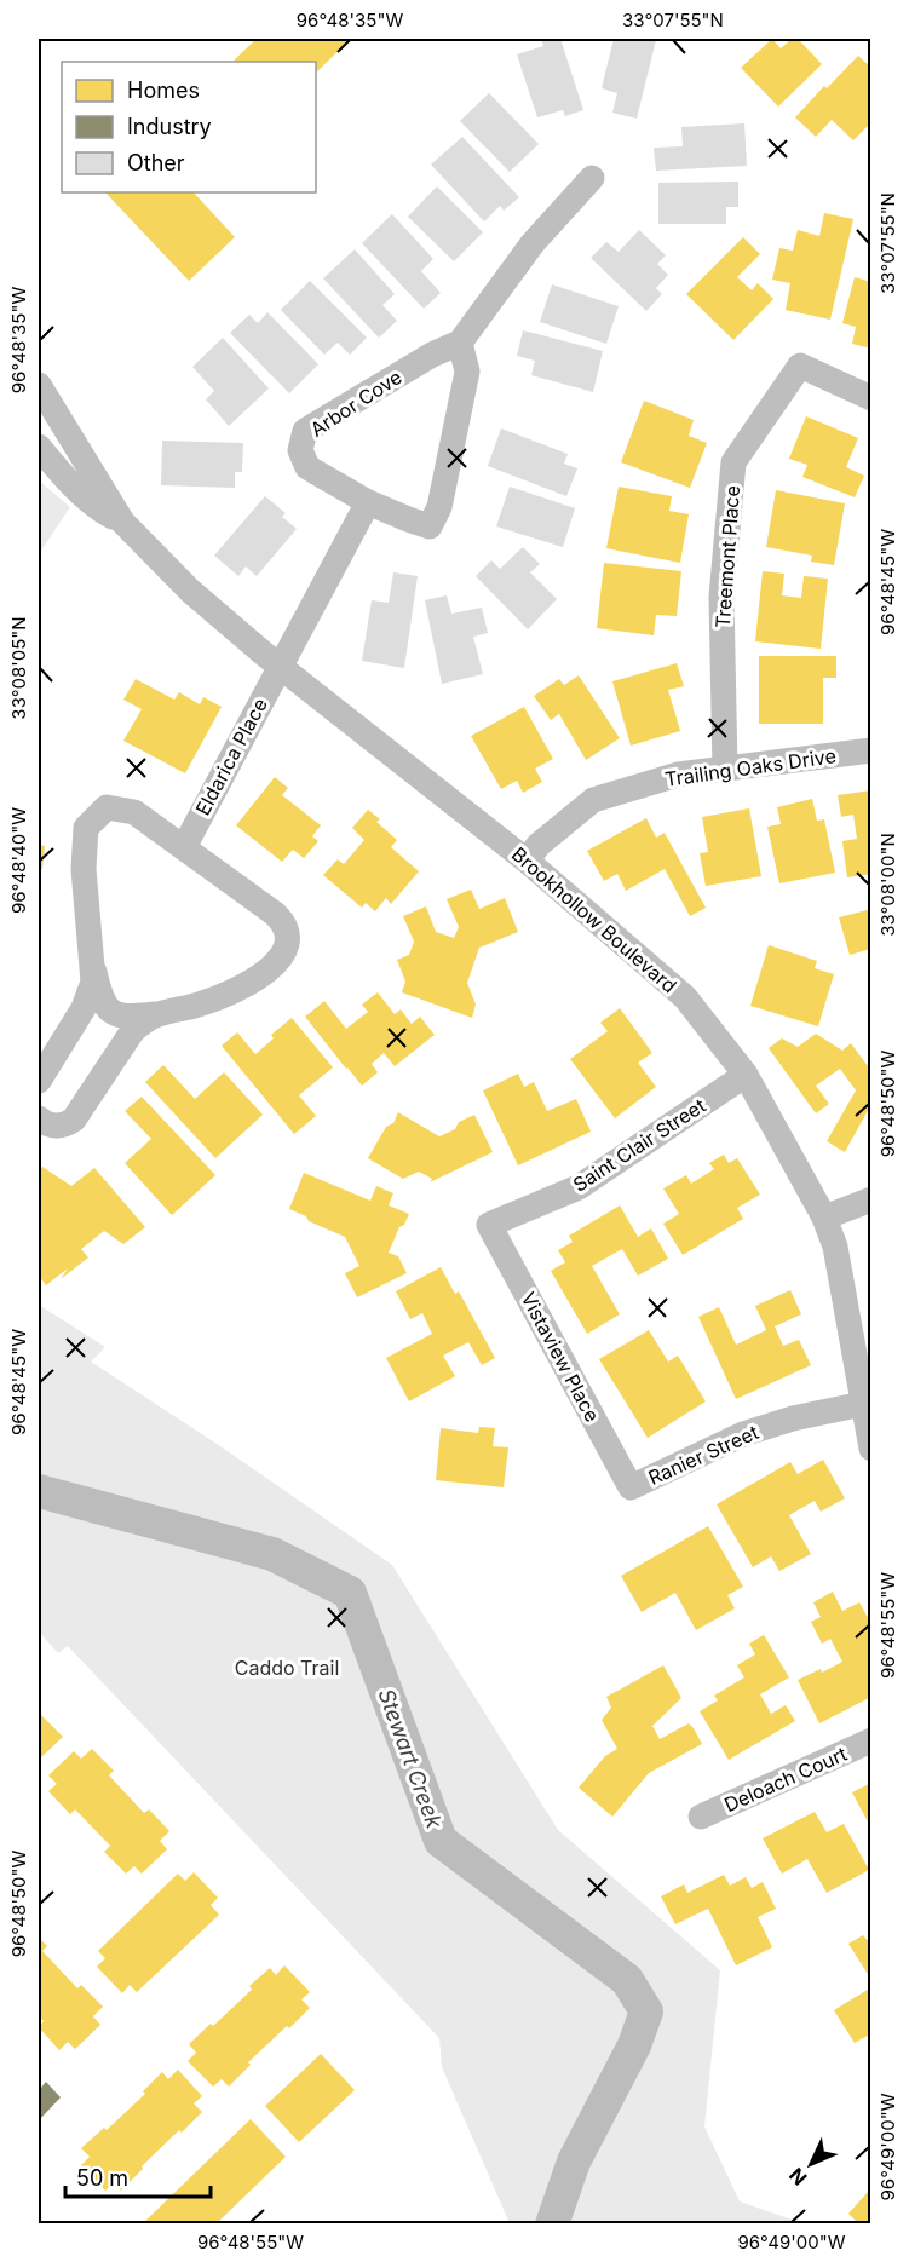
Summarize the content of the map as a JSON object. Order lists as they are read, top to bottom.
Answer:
{
  "streets": {
    "street": [
      "Arbor Cove",
      "Treemont Place",
      "Eldarica Place",
      "Trailing Oaks Drive",
      "Brookhollow Boulevard",
      "Saint Clair Street",
      "Vistaview Place",
      "Ranier Street",
      "Deloach Court"
    ]
  },
  "crossings": [
    ["Treemont Place", "Trailing Oaks Drive"],
    ["Eldarica Place", "Brookhollow Boulevard"],
    ["Trailing Oaks Drive", "Brookhollow Boulevard"],
    ["Brookhollow Boulevard", "Saint Clair Street"],
    ["Brookhollow Boulevard", "Ranier Street"],
    ["Saint Clair Street", "Vistaview Place"],
    ["Vistaview Place", "Ranier Street"]
  ],
  "water": ["Stewart Creek"],
  "parks": ["Caddo Trail"],
  "legend": ["Homes", "Industry", "Other"],
  "scale_bar": "50 m",
  "north": "bottom left",
  "coordinates": [
    "96°48'35\"W",
    "33°07'55\"N",
    "96°48'45\"W",
    "33°08'05\"N",
    "96°48'40\"W",
    "33°08'00\"N",
    "96°48'50\"W",
    "96°48'55\"W",
    "96°49'00\"W"
  ]
}
